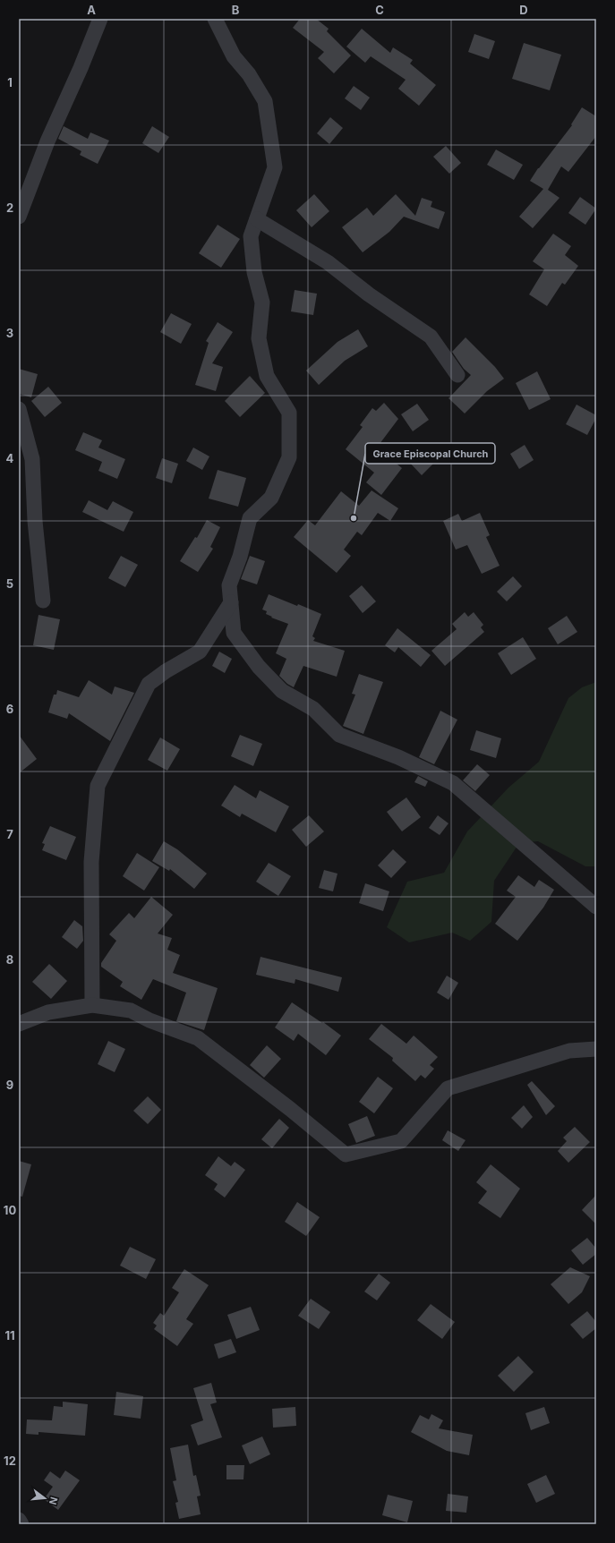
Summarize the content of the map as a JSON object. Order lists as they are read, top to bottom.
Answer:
{
  "places": ["Grace Episcopal Church"],
  "north": "right",
  "grid": {
    "columns": [
      "A",
      "B",
      "C",
      "D"
    ],
    "rows": [
      "1",
      "2",
      "3",
      "4",
      "5",
      "6",
      "7",
      "8",
      "9",
      "10",
      "11",
      "12"
    ]
  }
}
